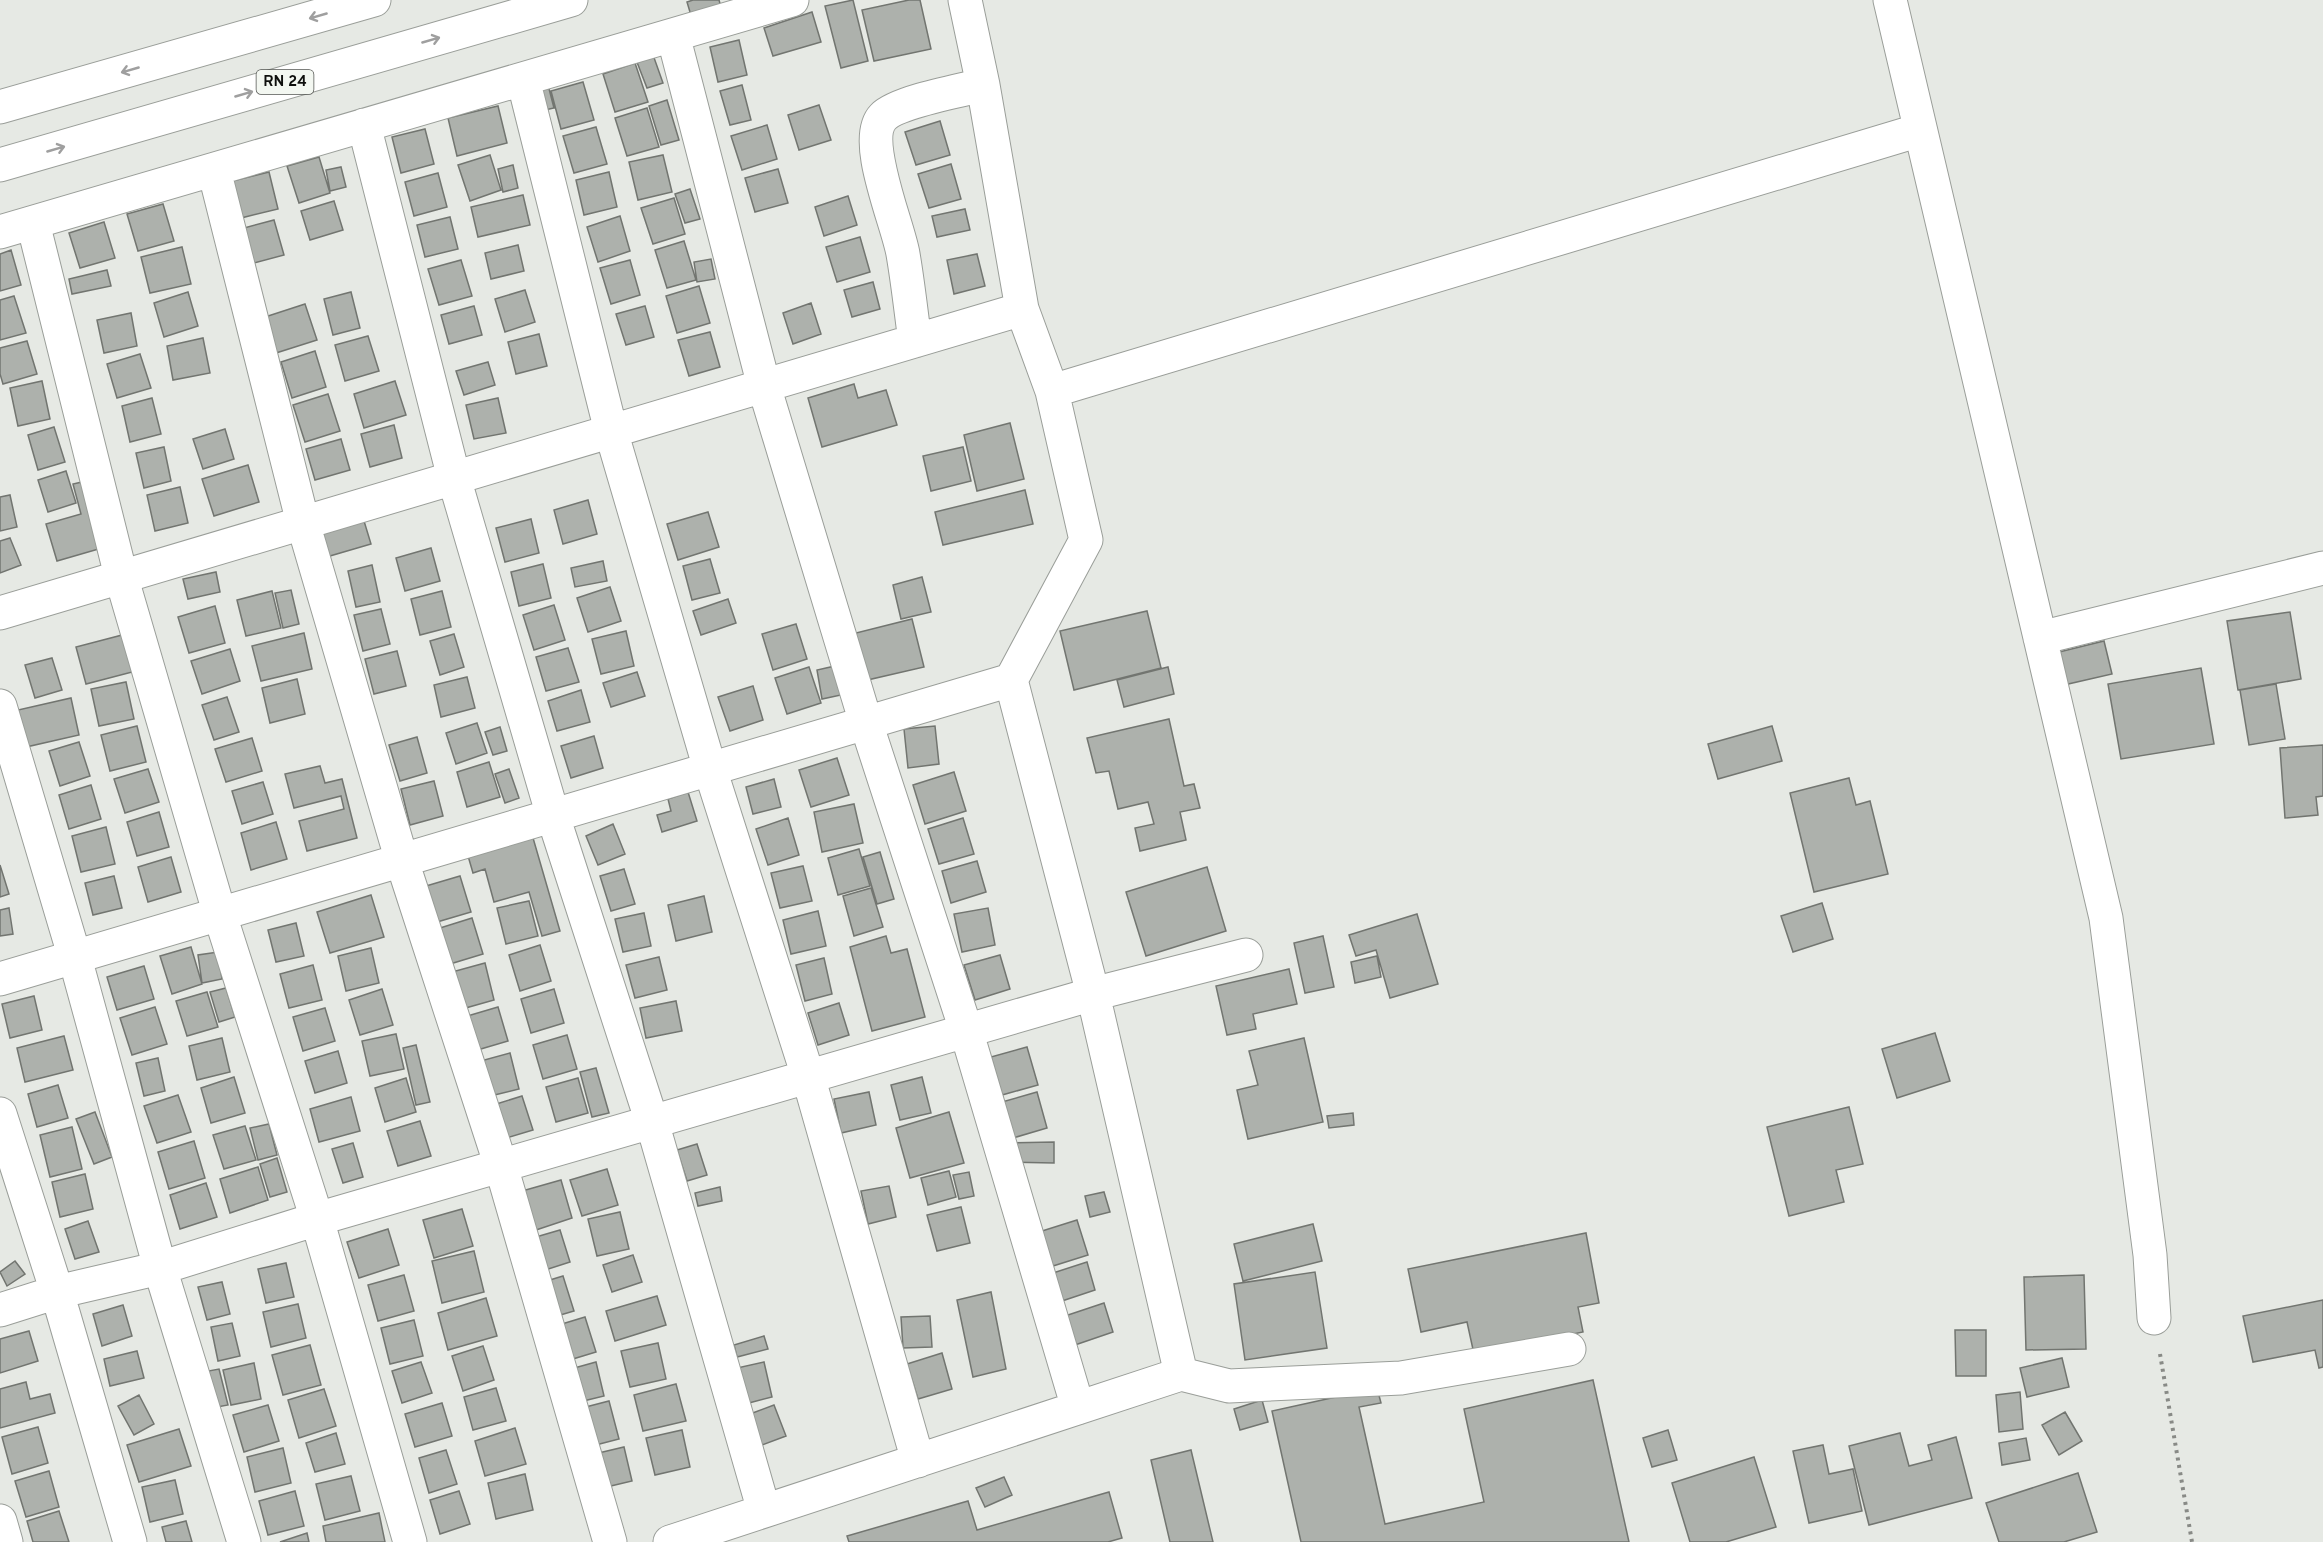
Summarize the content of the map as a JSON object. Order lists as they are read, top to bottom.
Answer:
{
  "streets": {
    "main road": ["RN 24"]
  }
}
